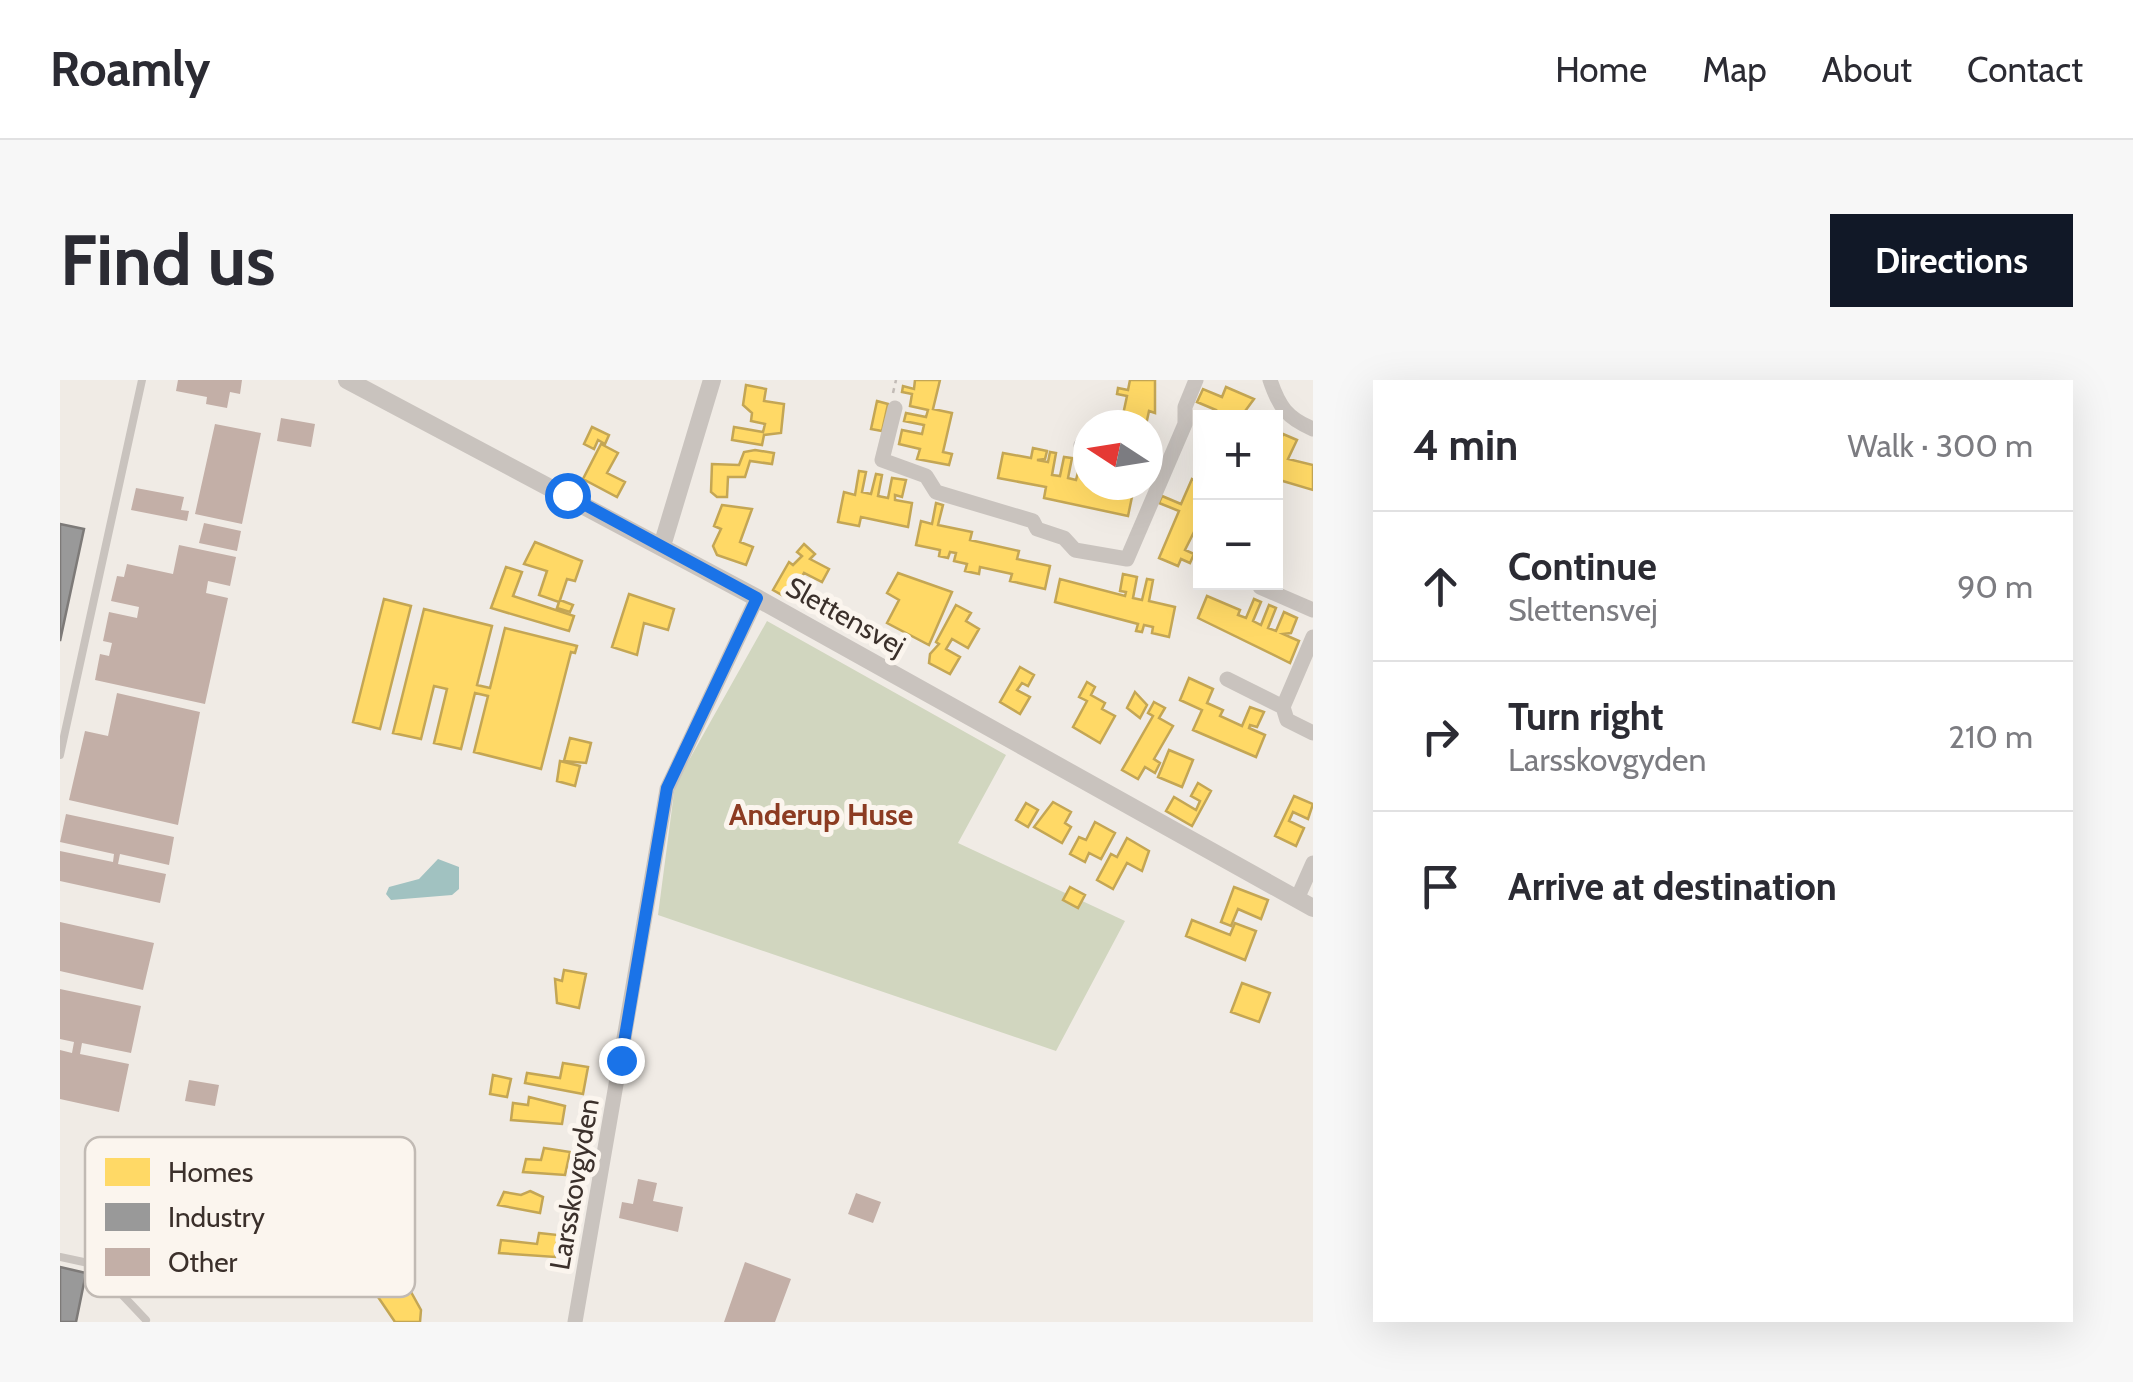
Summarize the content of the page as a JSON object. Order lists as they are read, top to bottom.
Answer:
{
  "streets": {
    "street": ["Slettensvej", "Larsskovgyden"]
  },
  "crossings": [
    ["Slettensvej", "Larsskovgyden"]
  ],
  "districts": ["Anderup Huse"],
  "legend": ["Homes", "Industry", "Other"],
  "north": "left",
  "page": {
    "header": "Roamly",
    "nav": [
      "Home",
      "Map",
      "About",
      "Contact"
    ],
    "buttons": "Directions",
    "title": "Find us",
    "heading": ["4 min", "Walk · 300 m"],
    "map_buttons": ["+", "−"],
    "list": [
      ["Continue", "Slettensvej", "90 m"],
      ["Turn right", "Larsskovgyden", "210 m"],
      "Arrive at destination"
    ]
  }
}
